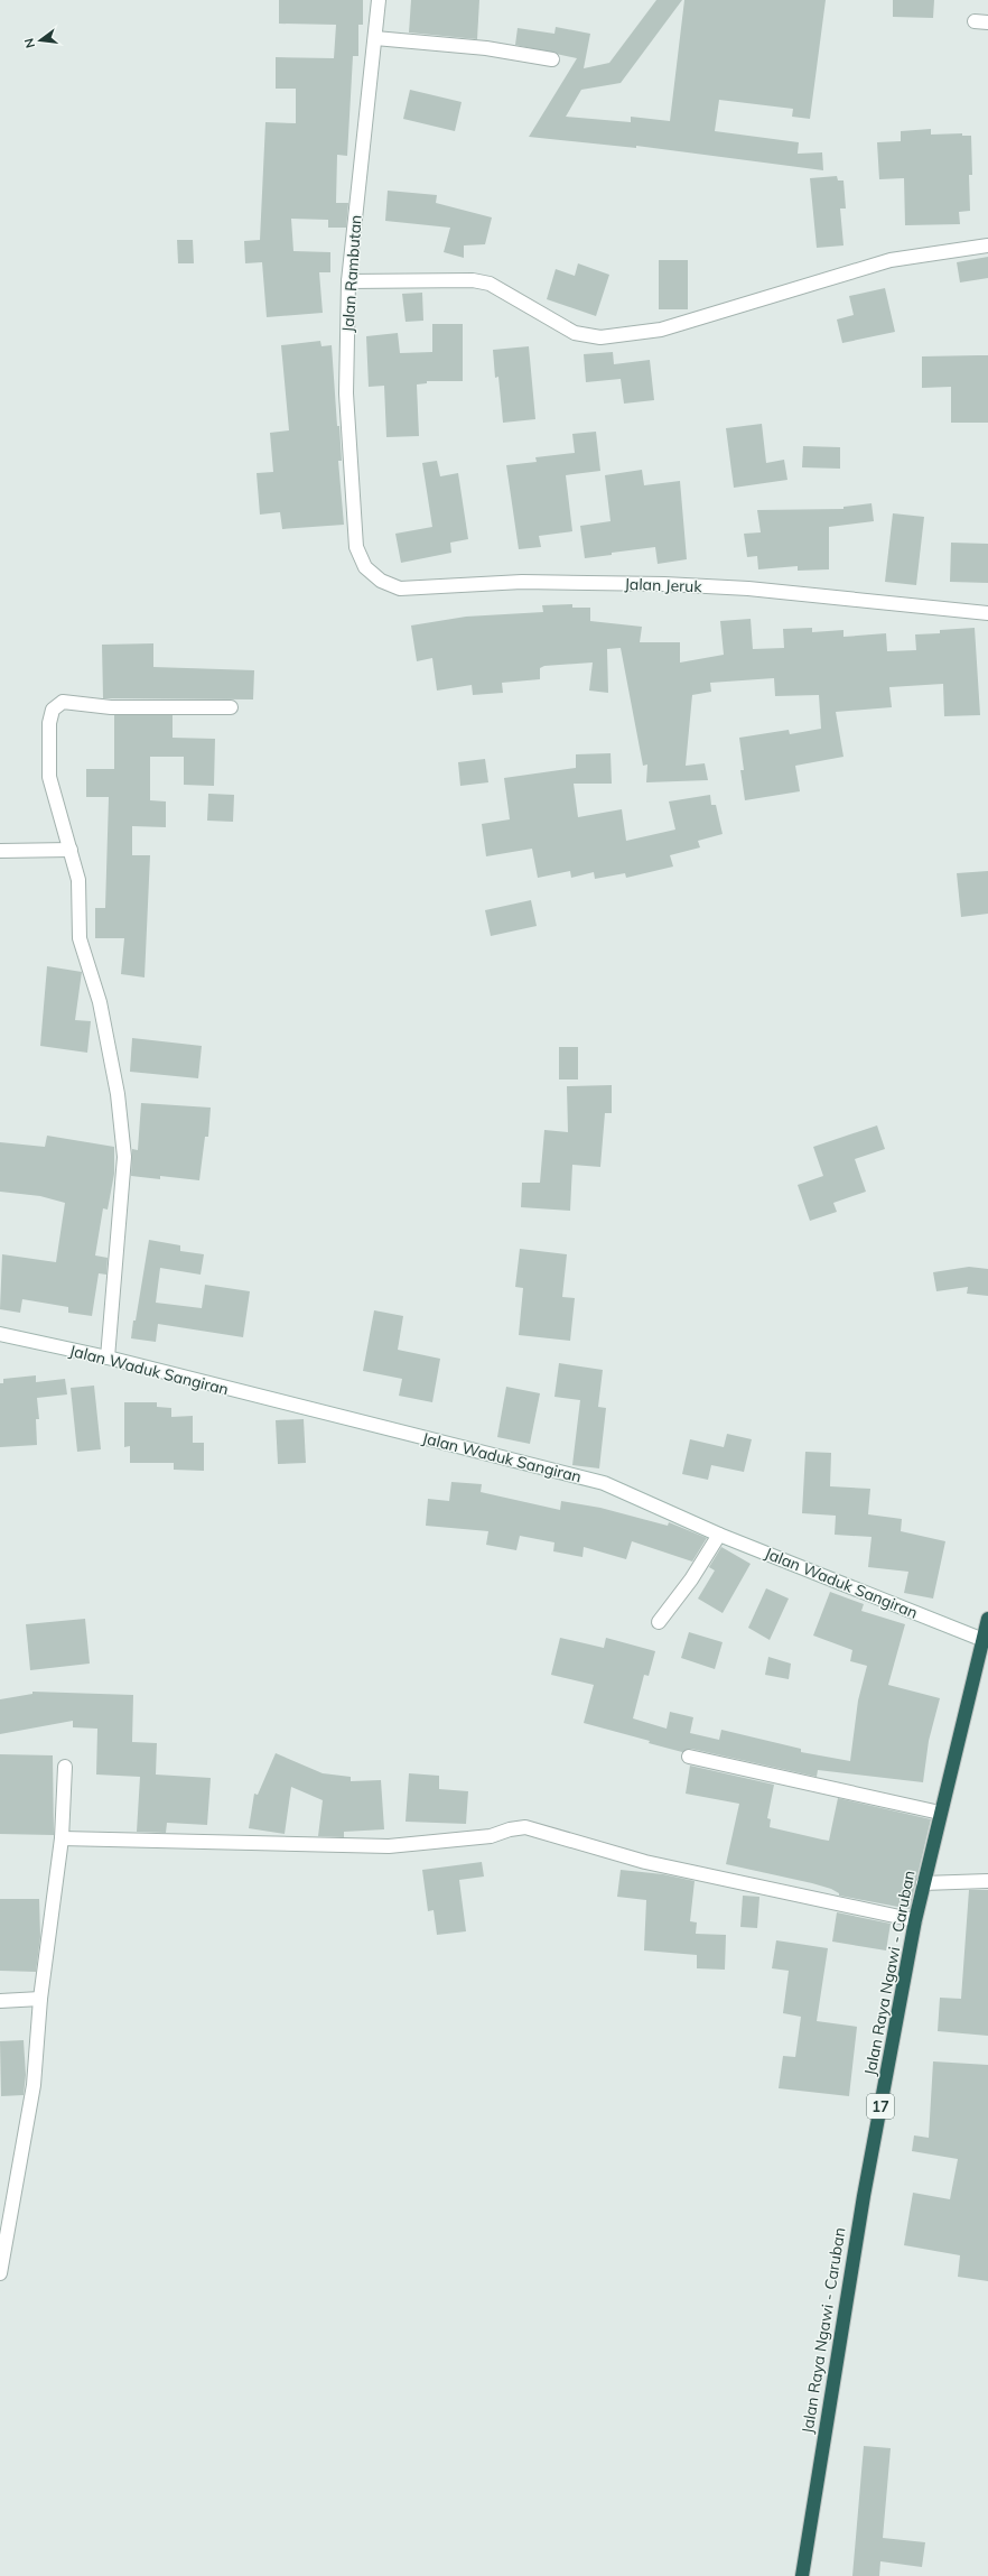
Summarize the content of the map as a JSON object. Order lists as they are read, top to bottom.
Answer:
{
  "streets": {
    "highway": ["Jalan Raya Ngawi - Caruban", "17"],
    "street": ["Jalan Rambutan", "Jalan Jeruk", "Jalan Waduk Sangiran"]
  },
  "crossings": [
    ["Jalan Rambutan", "Jalan Jeruk"],
    ["Jalan Waduk Sangiran", "Jalan Raya Ngawi - Caruban"]
  ],
  "north": "left"
}
